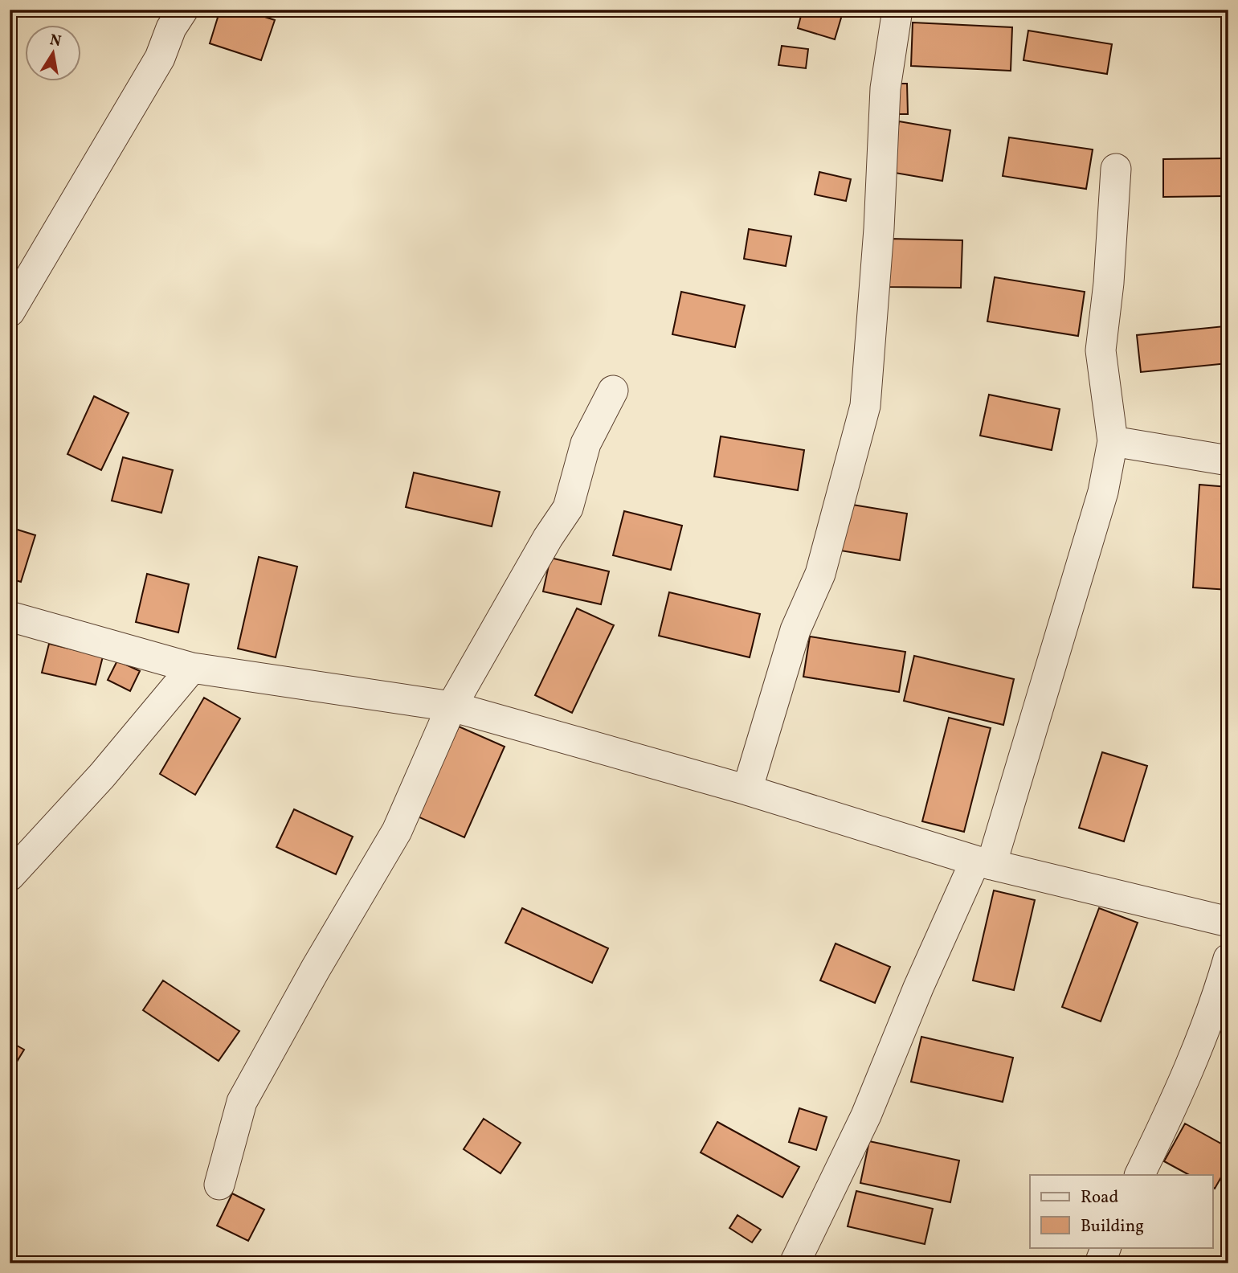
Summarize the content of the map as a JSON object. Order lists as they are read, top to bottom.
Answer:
{
  "legend": ["Road", "Building"],
  "north": "top"
}
